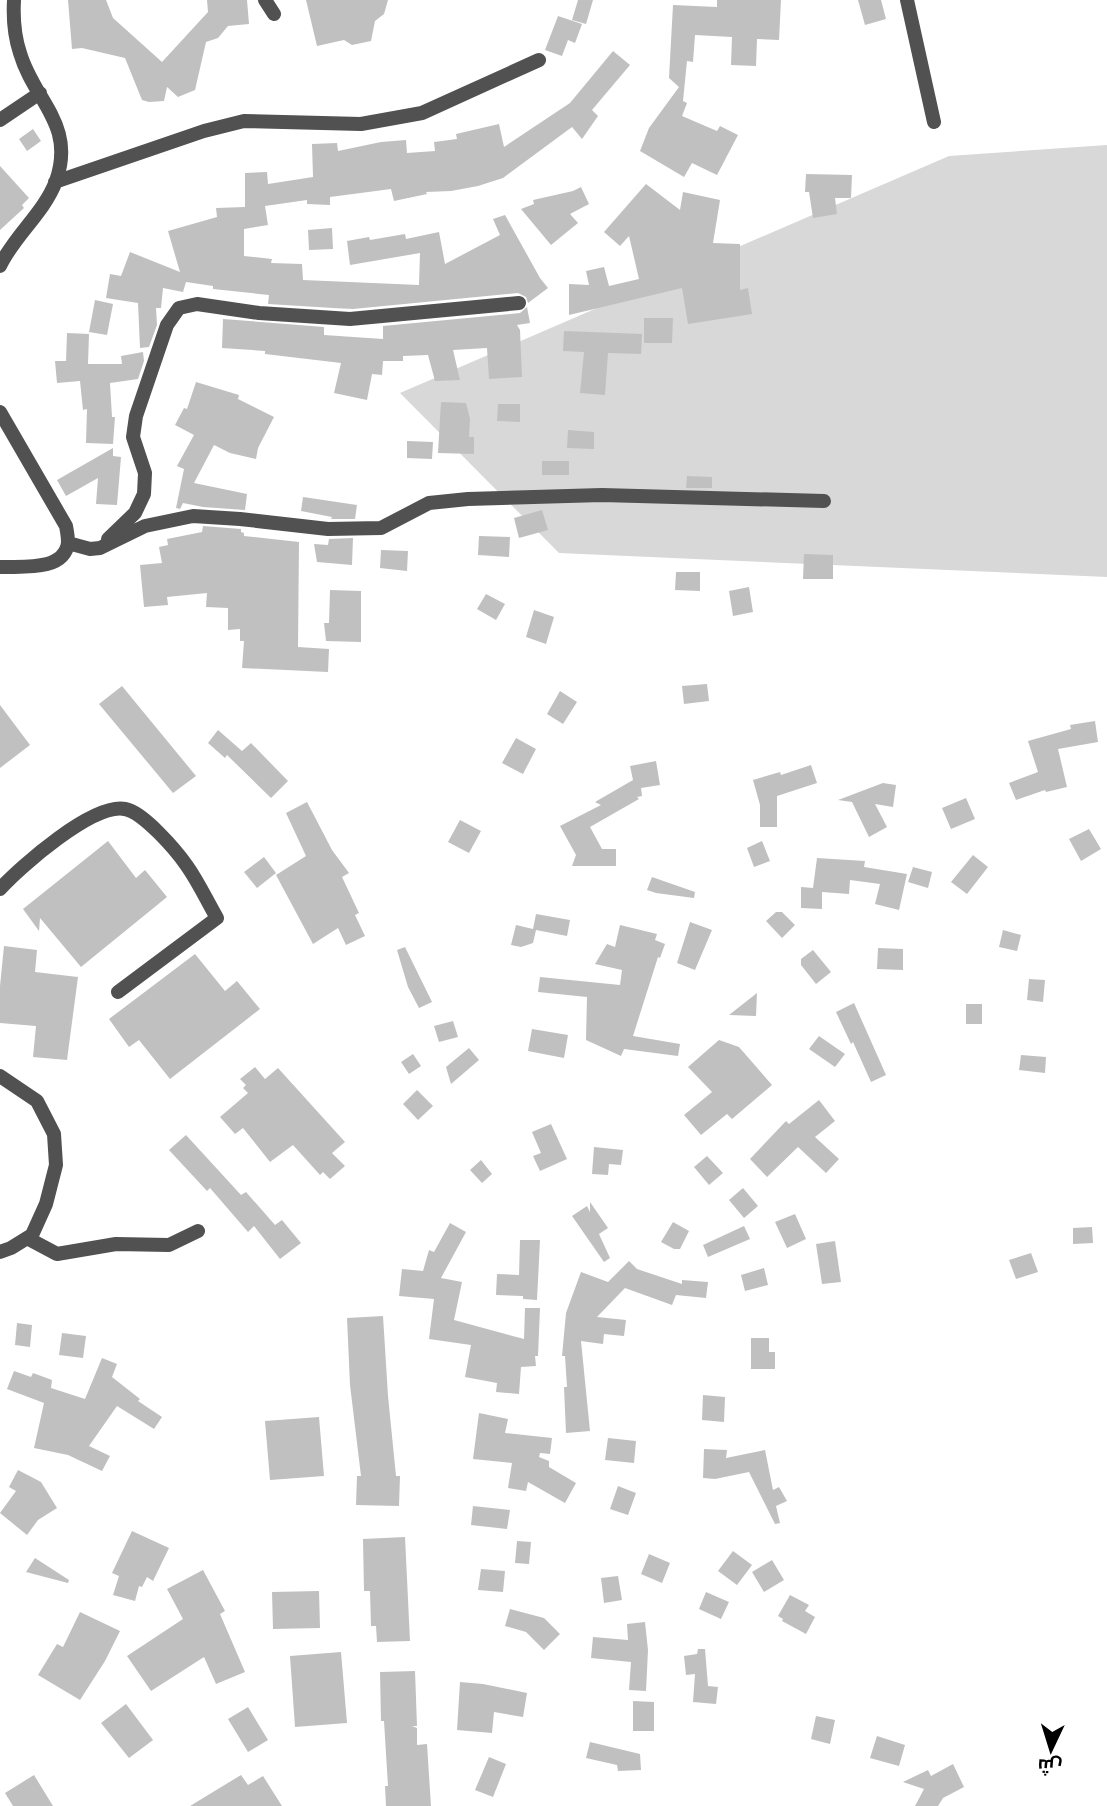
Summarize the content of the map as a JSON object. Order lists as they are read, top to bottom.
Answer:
{
  "north": "bottom"
}
